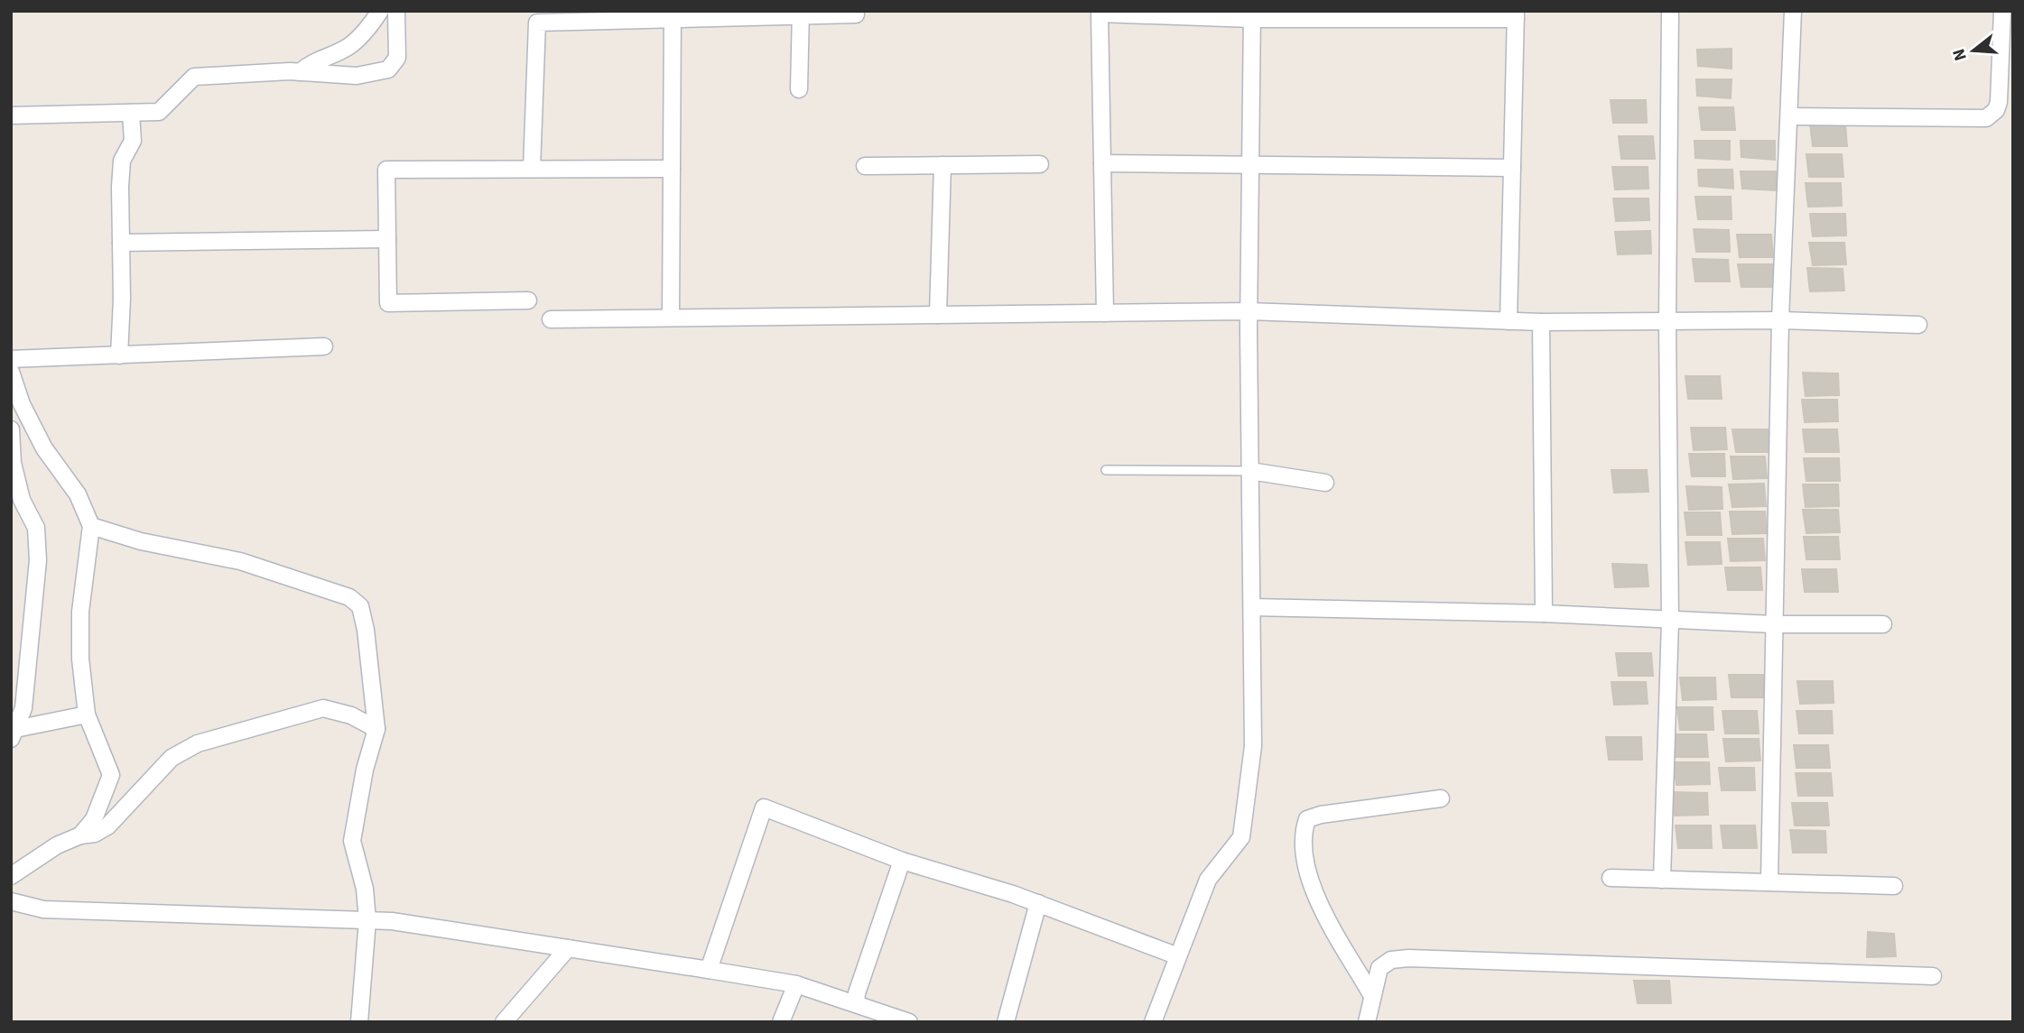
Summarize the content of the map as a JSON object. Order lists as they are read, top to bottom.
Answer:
{
  "north": "left"
}
